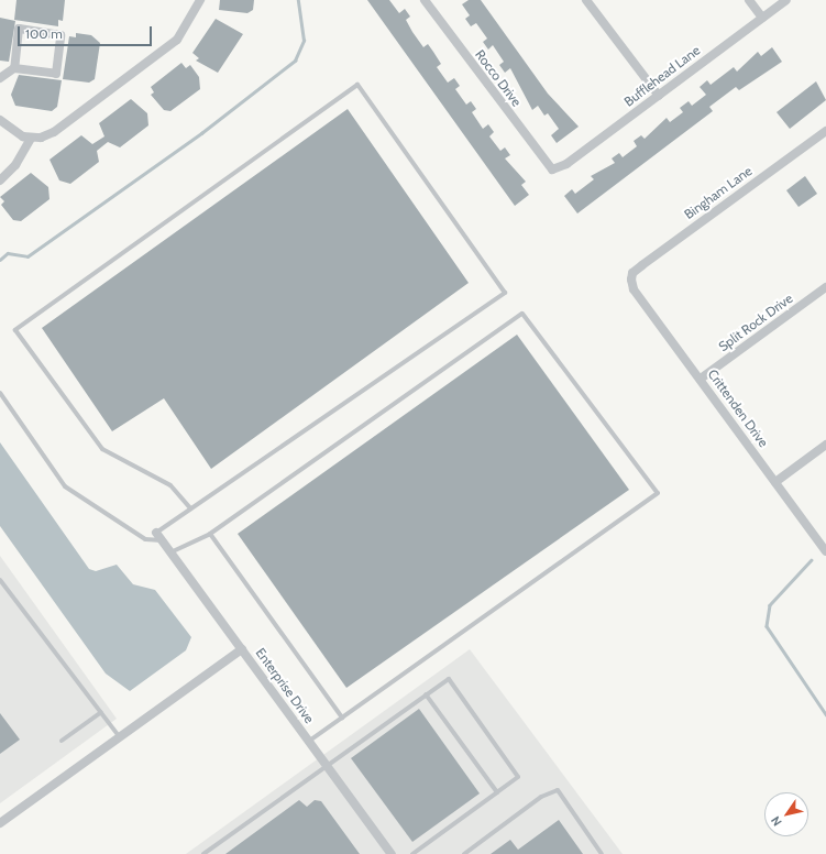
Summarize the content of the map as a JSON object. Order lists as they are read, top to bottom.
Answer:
{
  "streets": {
    "street": [
      "Bufflehead Lane",
      "Rocco Drive",
      "Bingham Lane",
      "Split Rock Drive",
      "Crittenden Drive",
      "Enterprise Drive"
    ]
  },
  "crossings": [
    ["Bufflehead Lane", "Rocco Drive"],
    ["Bingham Lane", "Crittenden Drive"],
    ["Split Rock Drive", "Crittenden Drive"]
  ],
  "scale_bar": "100 m",
  "north": "bottom left"
}
